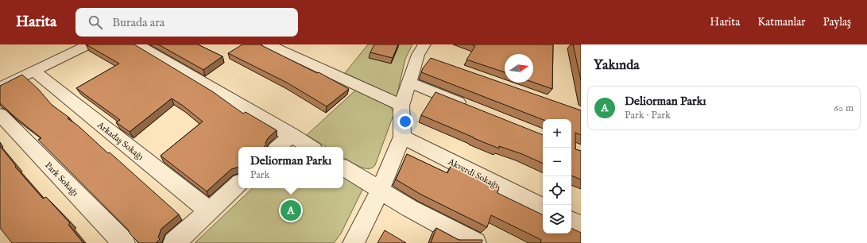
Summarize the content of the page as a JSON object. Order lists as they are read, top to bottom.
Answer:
{
  "streets": {
    "street": ["Arkadaş Sokağı", "Akverdi Sokağı", "Park Sokağı"]
  },
  "north": "right",
  "page": {
    "header": "Harita",
    "search": "Burada ara",
    "nav": ["Harita", "Katmanlar", "Paylaş"],
    "heading": "Yakında",
    "list": [
      {
        "mark": "A",
        "name": "Deliorman Parkı",
        "note": "Park · Park",
        "value": "60 m"
      }
    ],
    "map_buttons": ["+", "−"],
    "popup": ["Deliorman Parkı", "Park"],
    "pins": "A"
  }
}
